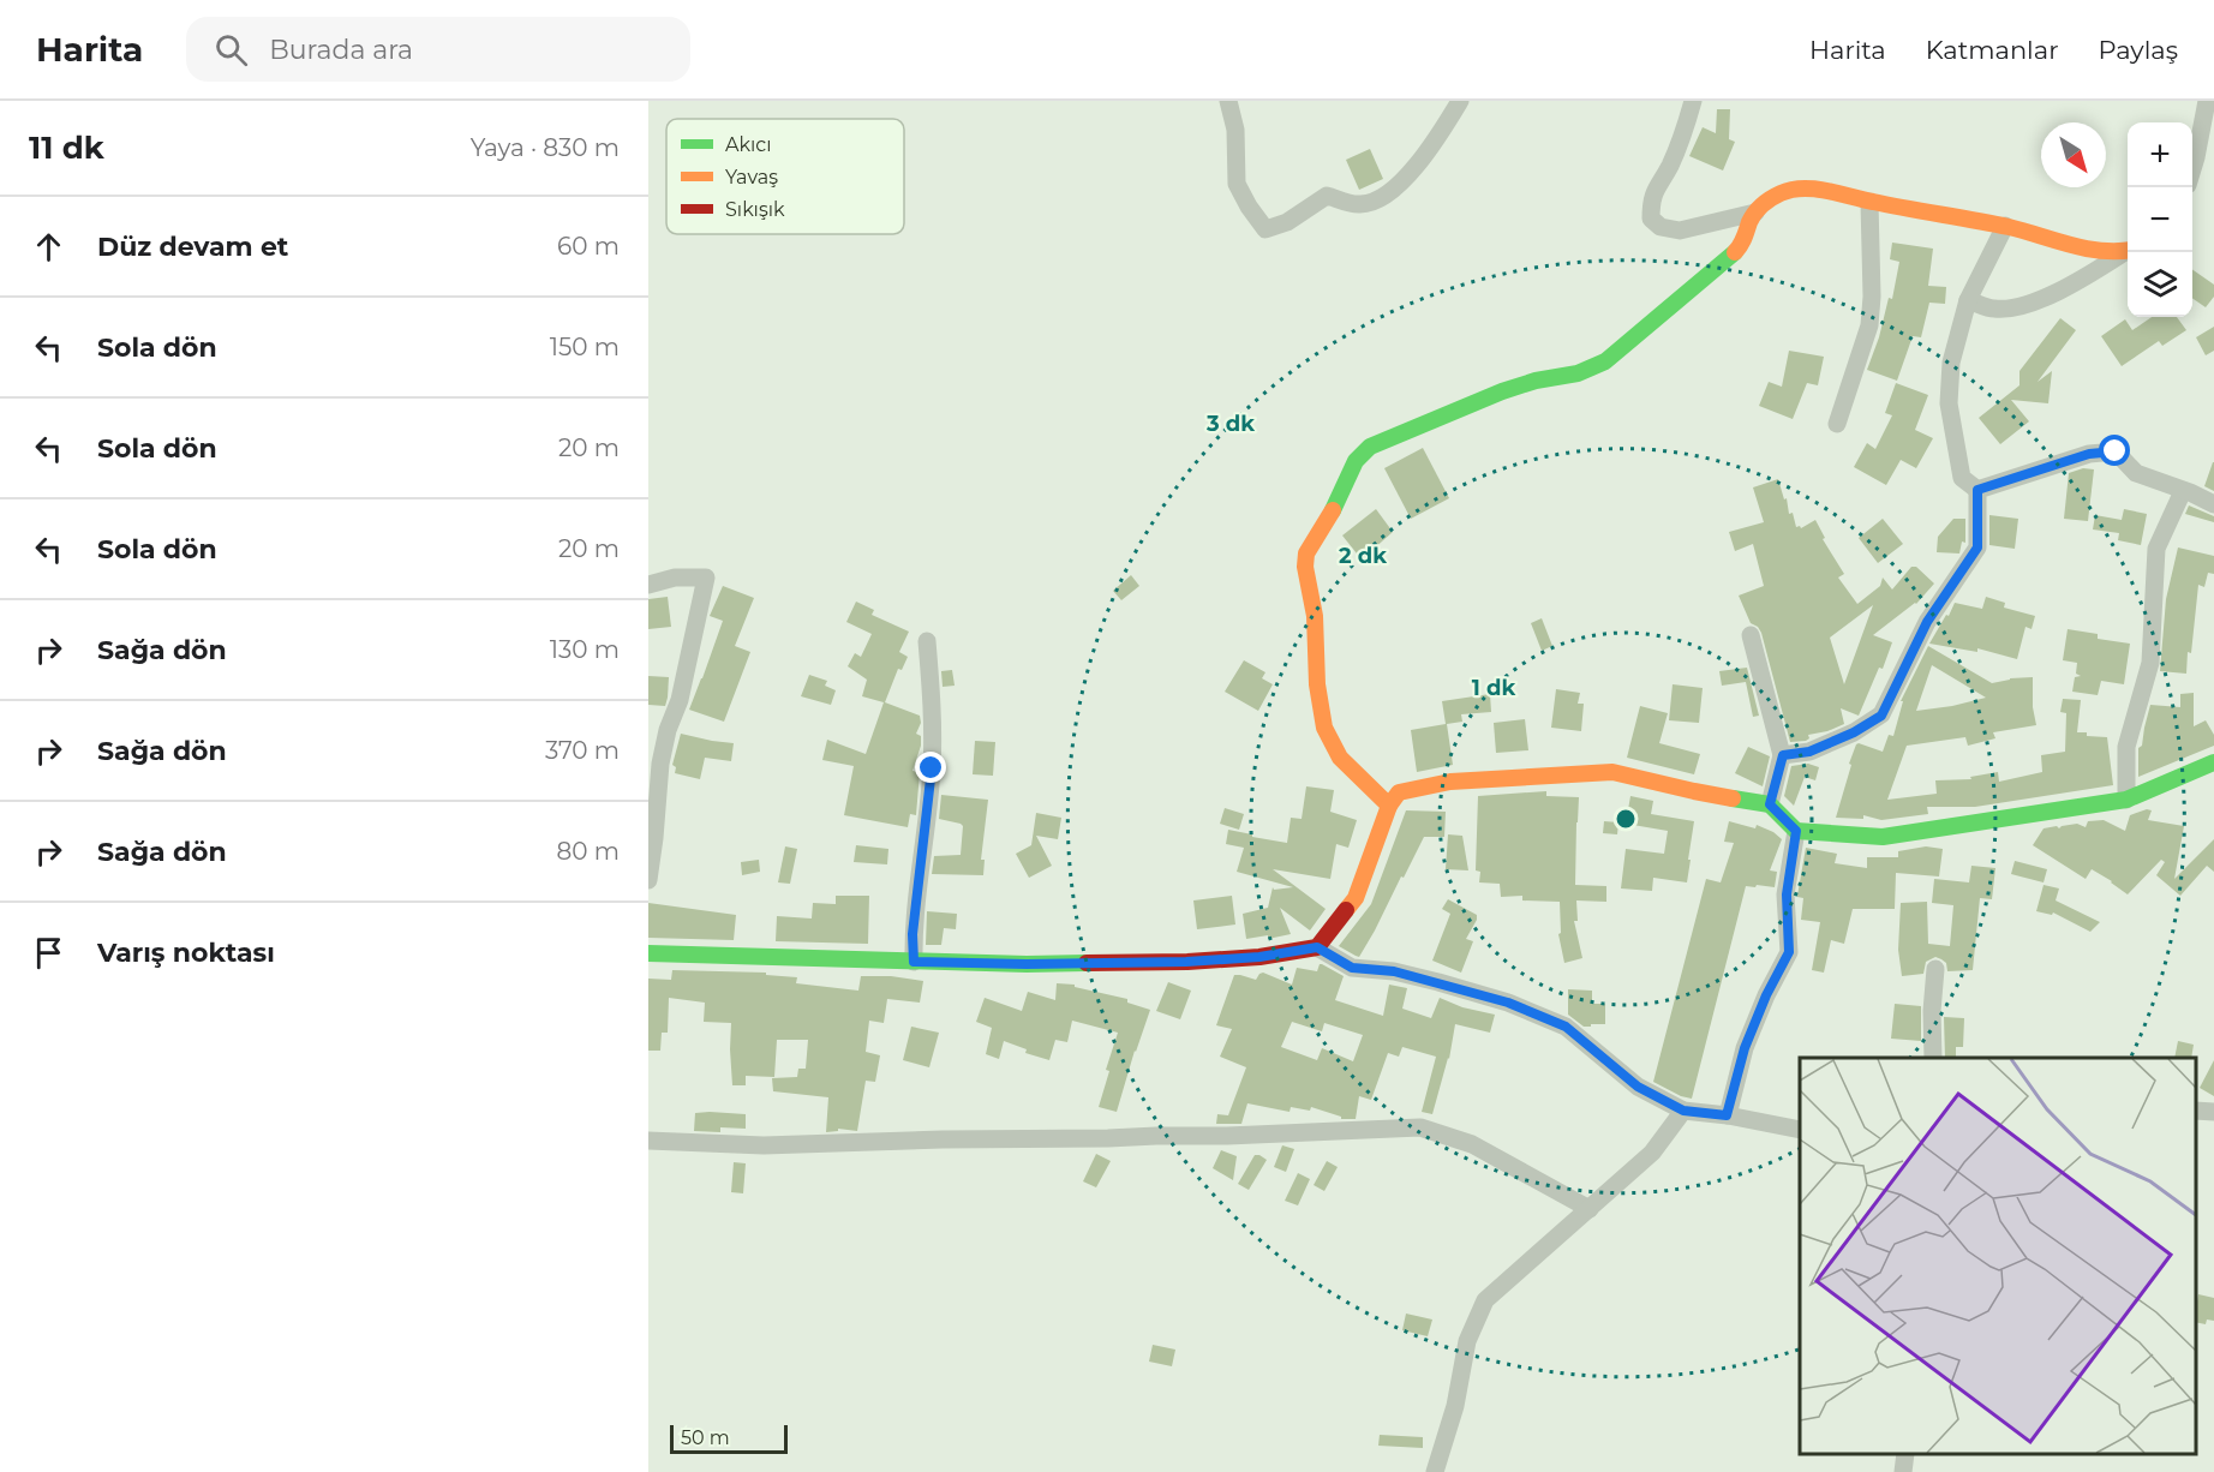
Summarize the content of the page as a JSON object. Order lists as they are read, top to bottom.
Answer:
{
  "legend": ["Akıcı", "Yavaş", "Sıkışık"],
  "scale_bar": "50 m",
  "north": "bottom right",
  "page": {
    "header": "Harita",
    "search": "Burada ara",
    "nav": ["Harita", "Katmanlar", "Paylaş"],
    "heading": ["11 dk", "Yaya · 830 m"],
    "map_buttons": ["+", "−"],
    "list": [
      ["Düz devam et", "60 m"],
      ["Sola dön", "150 m"],
      ["Sola dön", "20 m"],
      ["Sola dön", "20 m"],
      ["Sağa dön", "130 m"],
      ["Sağa dön", "370 m"],
      ["Sağa dön", "80 m"],
      "Varış noktası"
    ],
    "scale": "50 m"
  },
  "rings": ["3 dk", "2 dk", "1 dk"]
}
